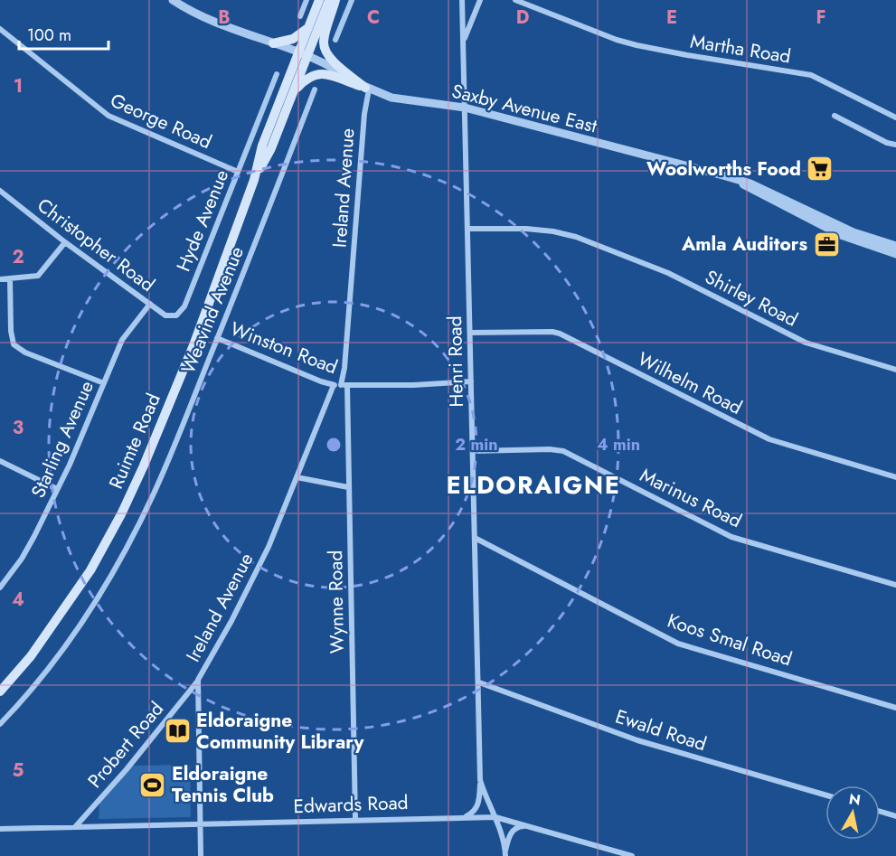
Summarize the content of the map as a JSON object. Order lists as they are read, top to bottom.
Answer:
{
  "streets": {
    "main road": ["Ruimte Road"],
    "street": [
      "Martha Road",
      "Saxby Avenue East",
      "George Road",
      "Ireland Avenue",
      "Hyde Avenue",
      "Christopher Road",
      "Shirley Road",
      "Weavind Avenue",
      "Winston Road",
      "Henri Road",
      "Wilhelm Road",
      "Starling Avenue",
      "Marinus Road",
      "Wynne Road",
      "Koos Smal Road",
      "Ewald Road",
      "Probert Road",
      "Edwards Road"
    ]
  },
  "crossings": [
    ["Saxby Avenue East", "Ireland Avenue"],
    ["Saxby Avenue East", "Henri Road"],
    ["Saxby Avenue East", "Ruimte Road"],
    ["George Road", "Hyde Avenue"],
    ["Ireland Avenue", "Winston Road"],
    ["Ireland Avenue", "Wynne Road"],
    ["Ireland Avenue", "Probert Road"],
    ["Ireland Avenue", "Edwards Road"],
    ["Hyde Avenue", "Christopher Road"],
    ["Christopher Road", "Starling Avenue"],
    ["Shirley Road", "Henri Road"],
    ["Weavind Avenue", "Winston Road"],
    ["Winston Road", "Henri Road"],
    ["Winston Road", "Wynne Road"],
    ["Henri Road", "Wilhelm Road"],
    ["Henri Road", "Marinus Road"],
    ["Henri Road", "Koos Smal Road"],
    ["Henri Road", "Ewald Road"],
    ["Henri Road", "Edwards Road"],
    ["Wynne Road", "Edwards Road"],
    ["Probert Road", "Edwards Road"]
  ],
  "districts": ["ELDORAIGNE"],
  "places": {
    "supermarket": ["Woolworths Food"],
    "office": ["Amla Auditors"],
    "library": ["Eldoraigne Community Library"],
    "sports": ["Eldoraigne Tennis Club"]
  },
  "scale_bar": "100 m",
  "north": "top",
  "grid": {
    "columns": [
      "B",
      "C",
      "D",
      "E",
      "F"
    ],
    "rows": [
      "1",
      "2",
      "3",
      "4",
      "5"
    ]
  },
  "rings": ["2 min", "4 min"]
}
